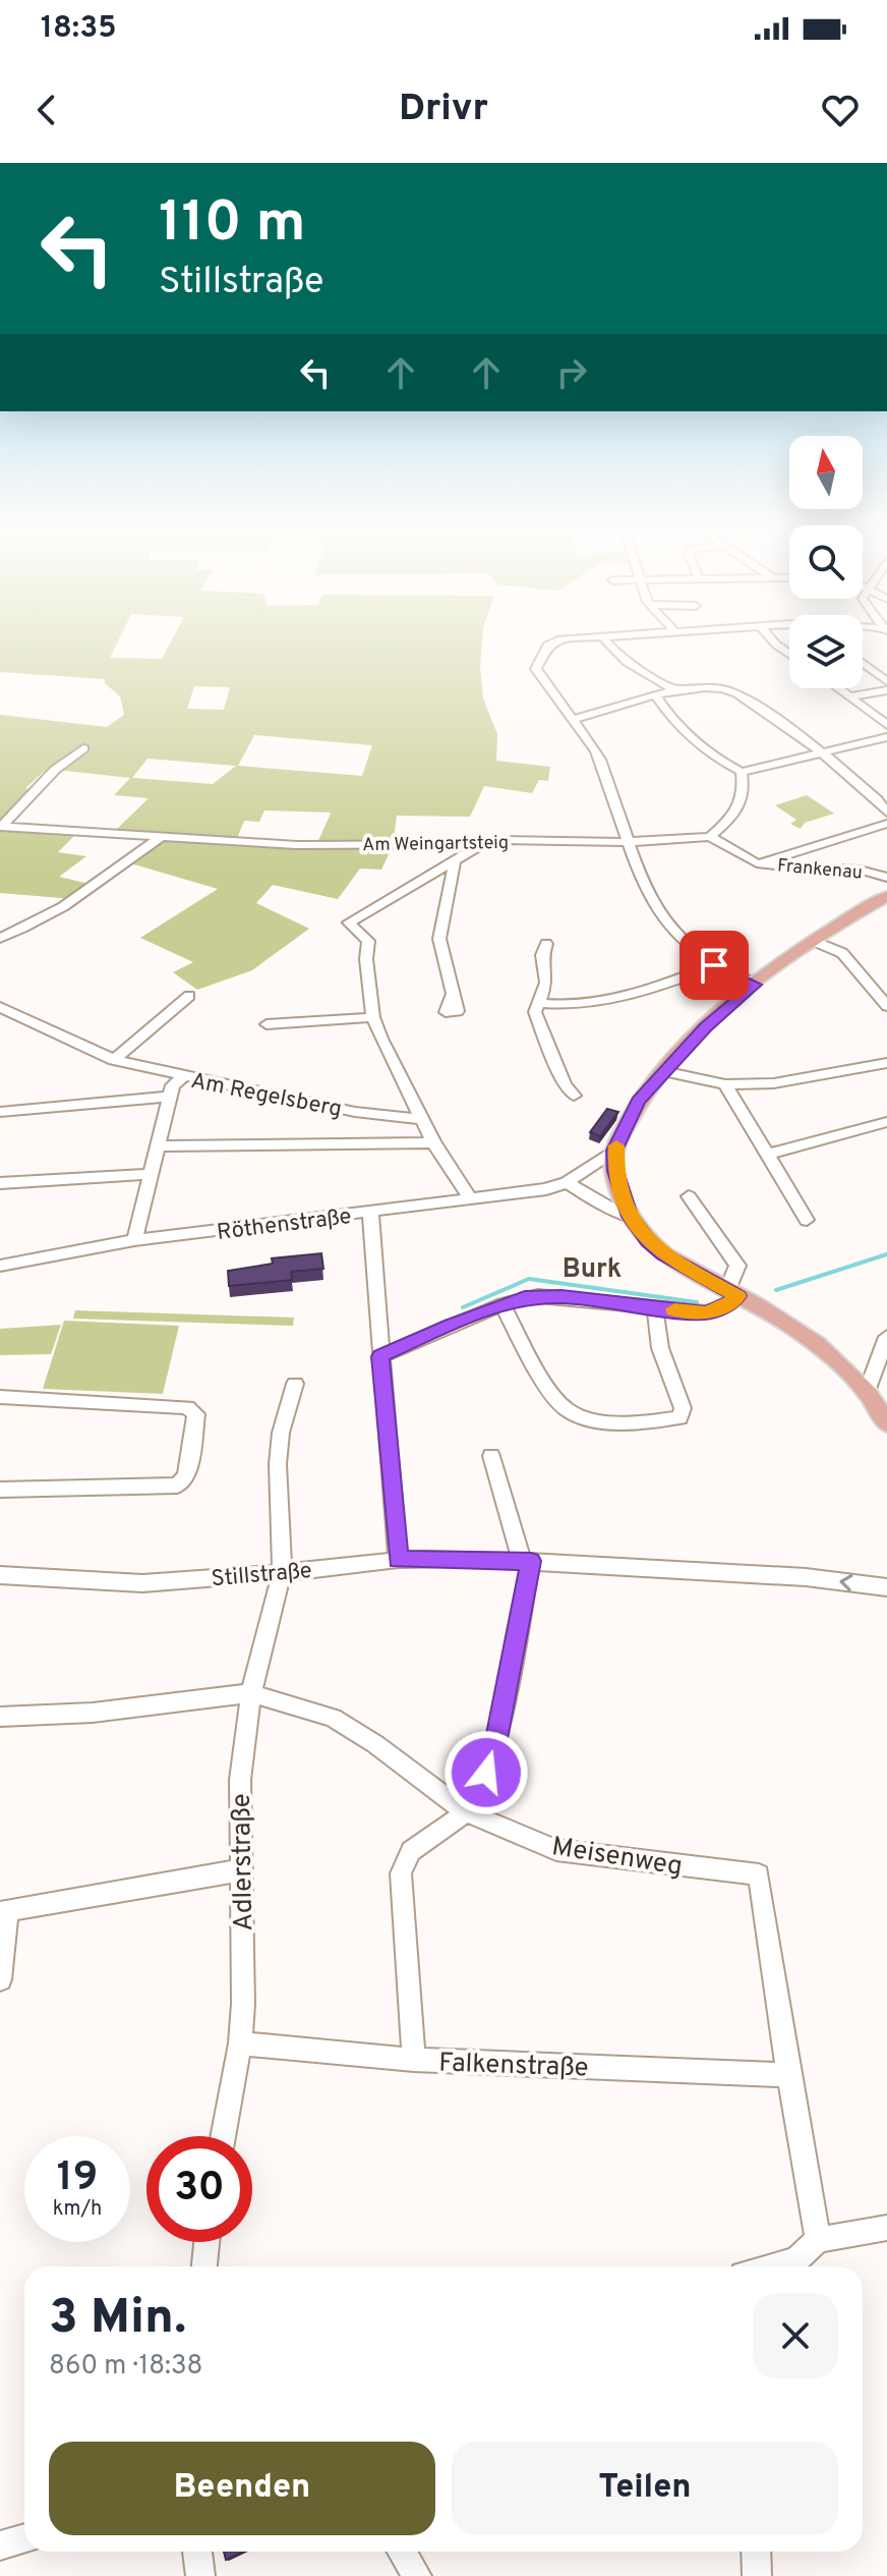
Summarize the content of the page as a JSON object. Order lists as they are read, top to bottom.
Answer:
{
  "streets": {
    "street": [
      "Am Weingartsteig",
      "Frankenau",
      "Am Regelsberg",
      "Röthenstraße",
      "Stillstraße",
      "Meisenweg",
      "Adlerstraße",
      "Falkenstraße"
    ]
  },
  "crossings": [
    ["Am Weingartsteig", "Frankenau"],
    ["Stillstraße", "Adlerstraße"],
    ["Meisenweg", "Adlerstraße"],
    ["Meisenweg", "Falkenstraße"],
    ["Adlerstraße", "Falkenstraße"]
  ],
  "one_way": ["Stillstraße"],
  "districts": ["Burk"],
  "north": "top",
  "page": {
    "status": "18:35",
    "header": "Drivr",
    "turn": ["110 m", "Stillstraße"],
    "speed": "19 km/h",
    "limit": "30",
    "heading": ["3 Min.", "860 m · 18:38"],
    "buttons": ["Beenden", "Teilen"]
  }
}
